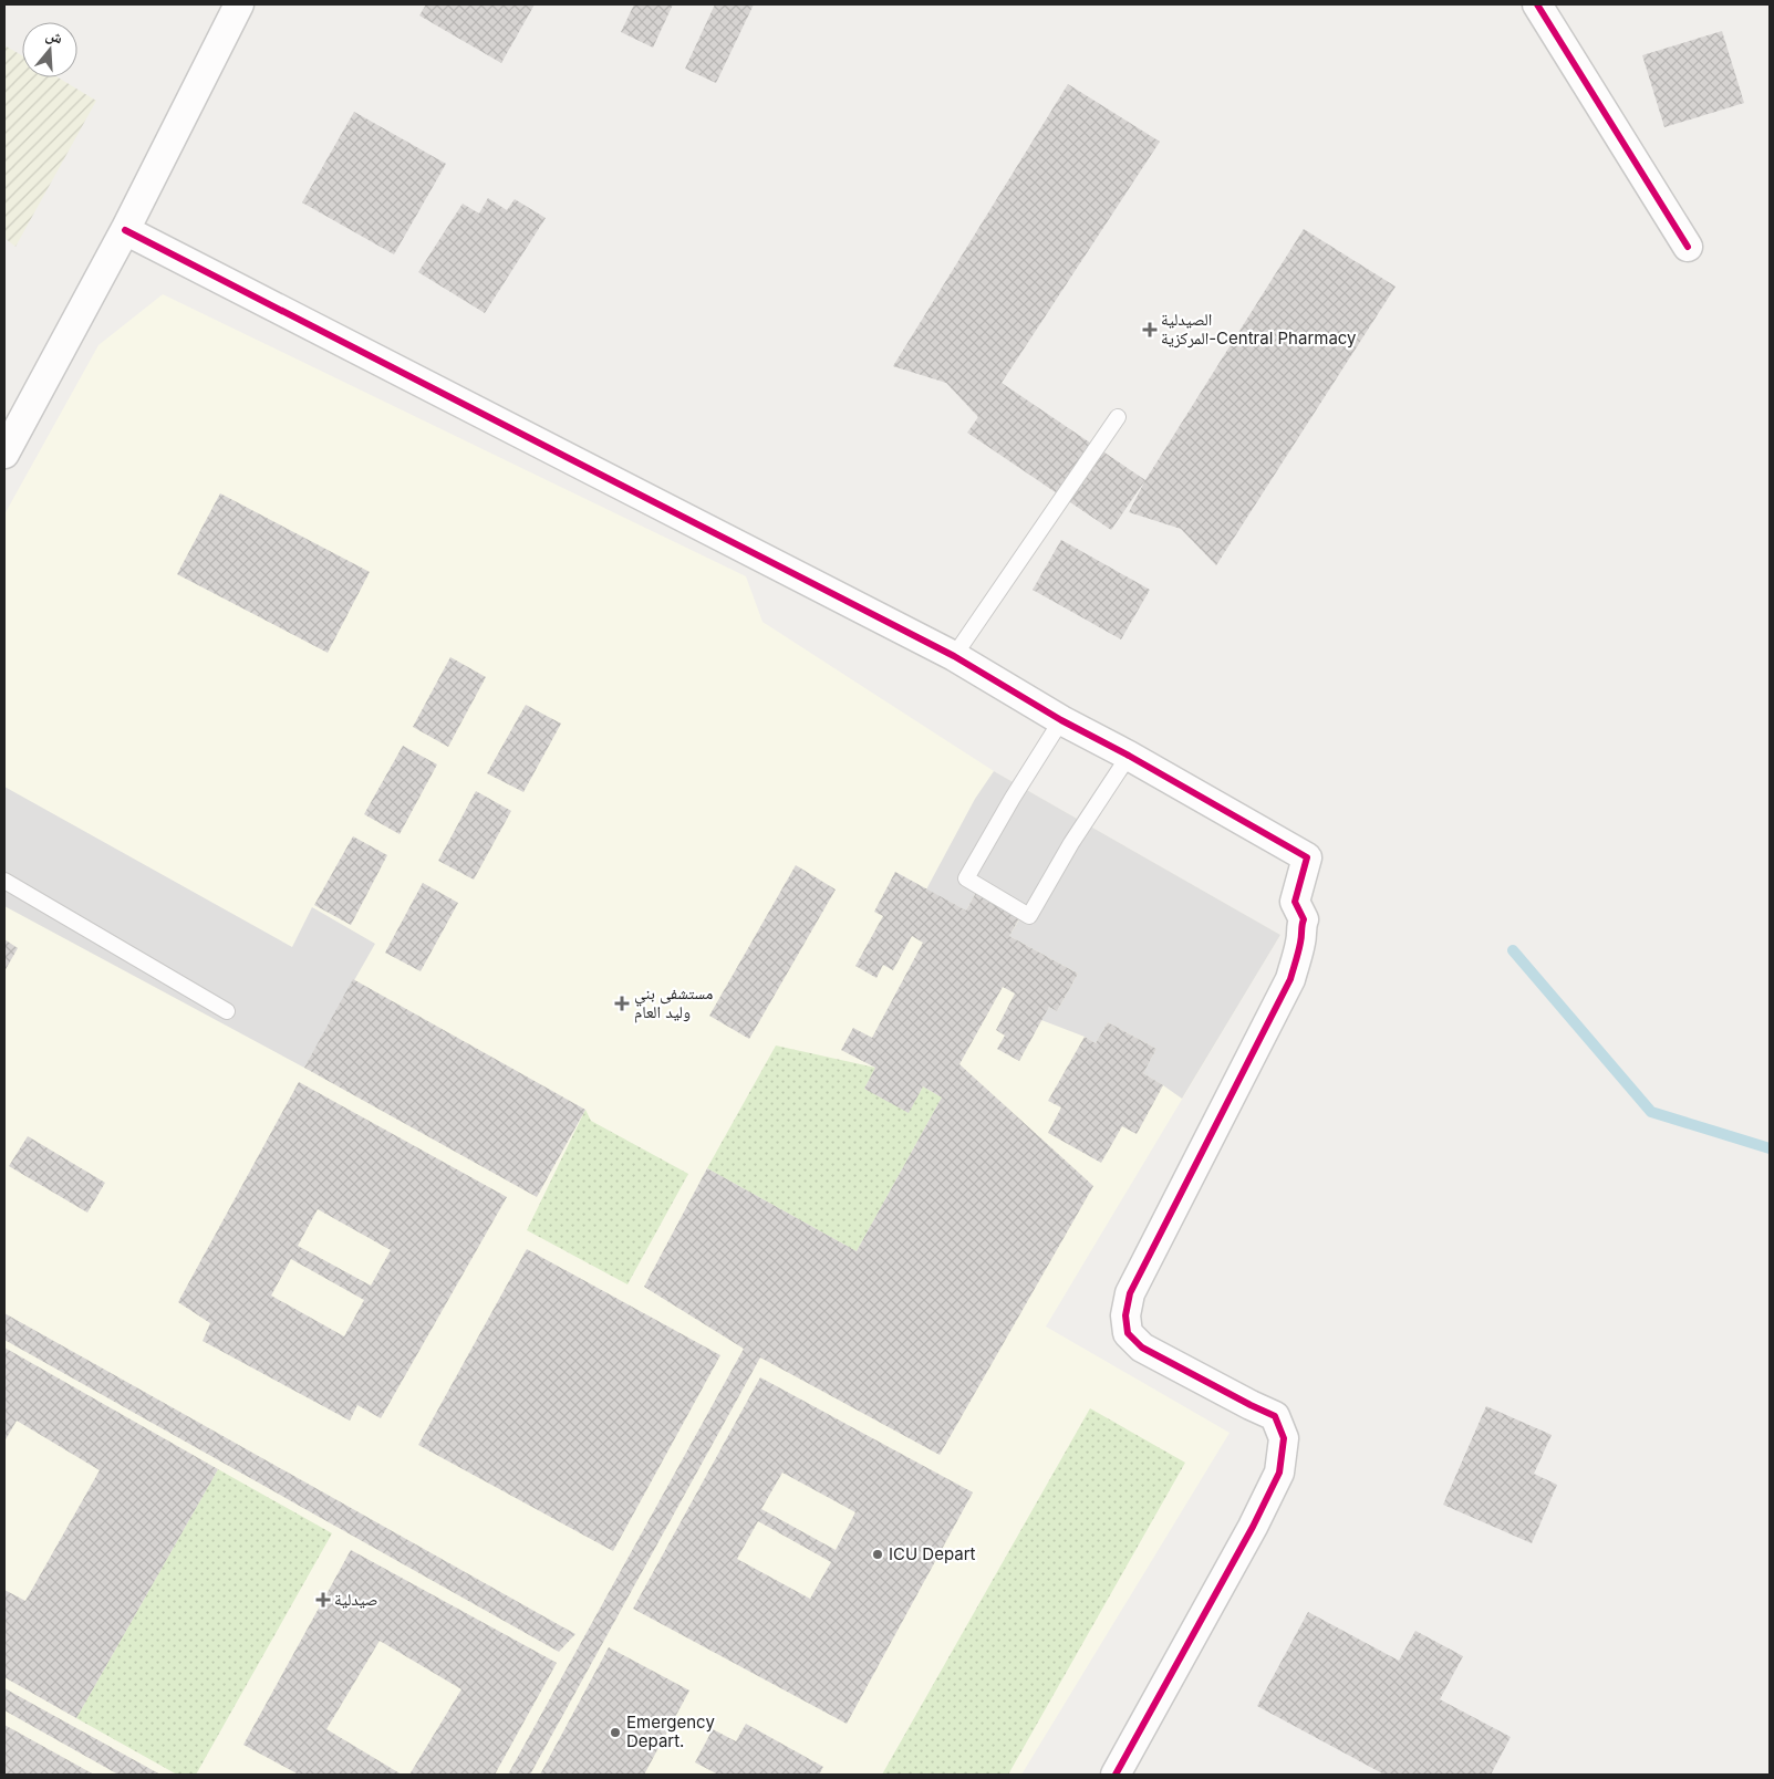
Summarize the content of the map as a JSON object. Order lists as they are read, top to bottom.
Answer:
{
  "places": {
    "health": ["الصيدلية المركزية-Central Pharmacy", "مستشفى بني وليد العام", "صيدلية"],
    "other": ["ICU Depart", "Emergency Depart."]
  },
  "north": "top"
}
